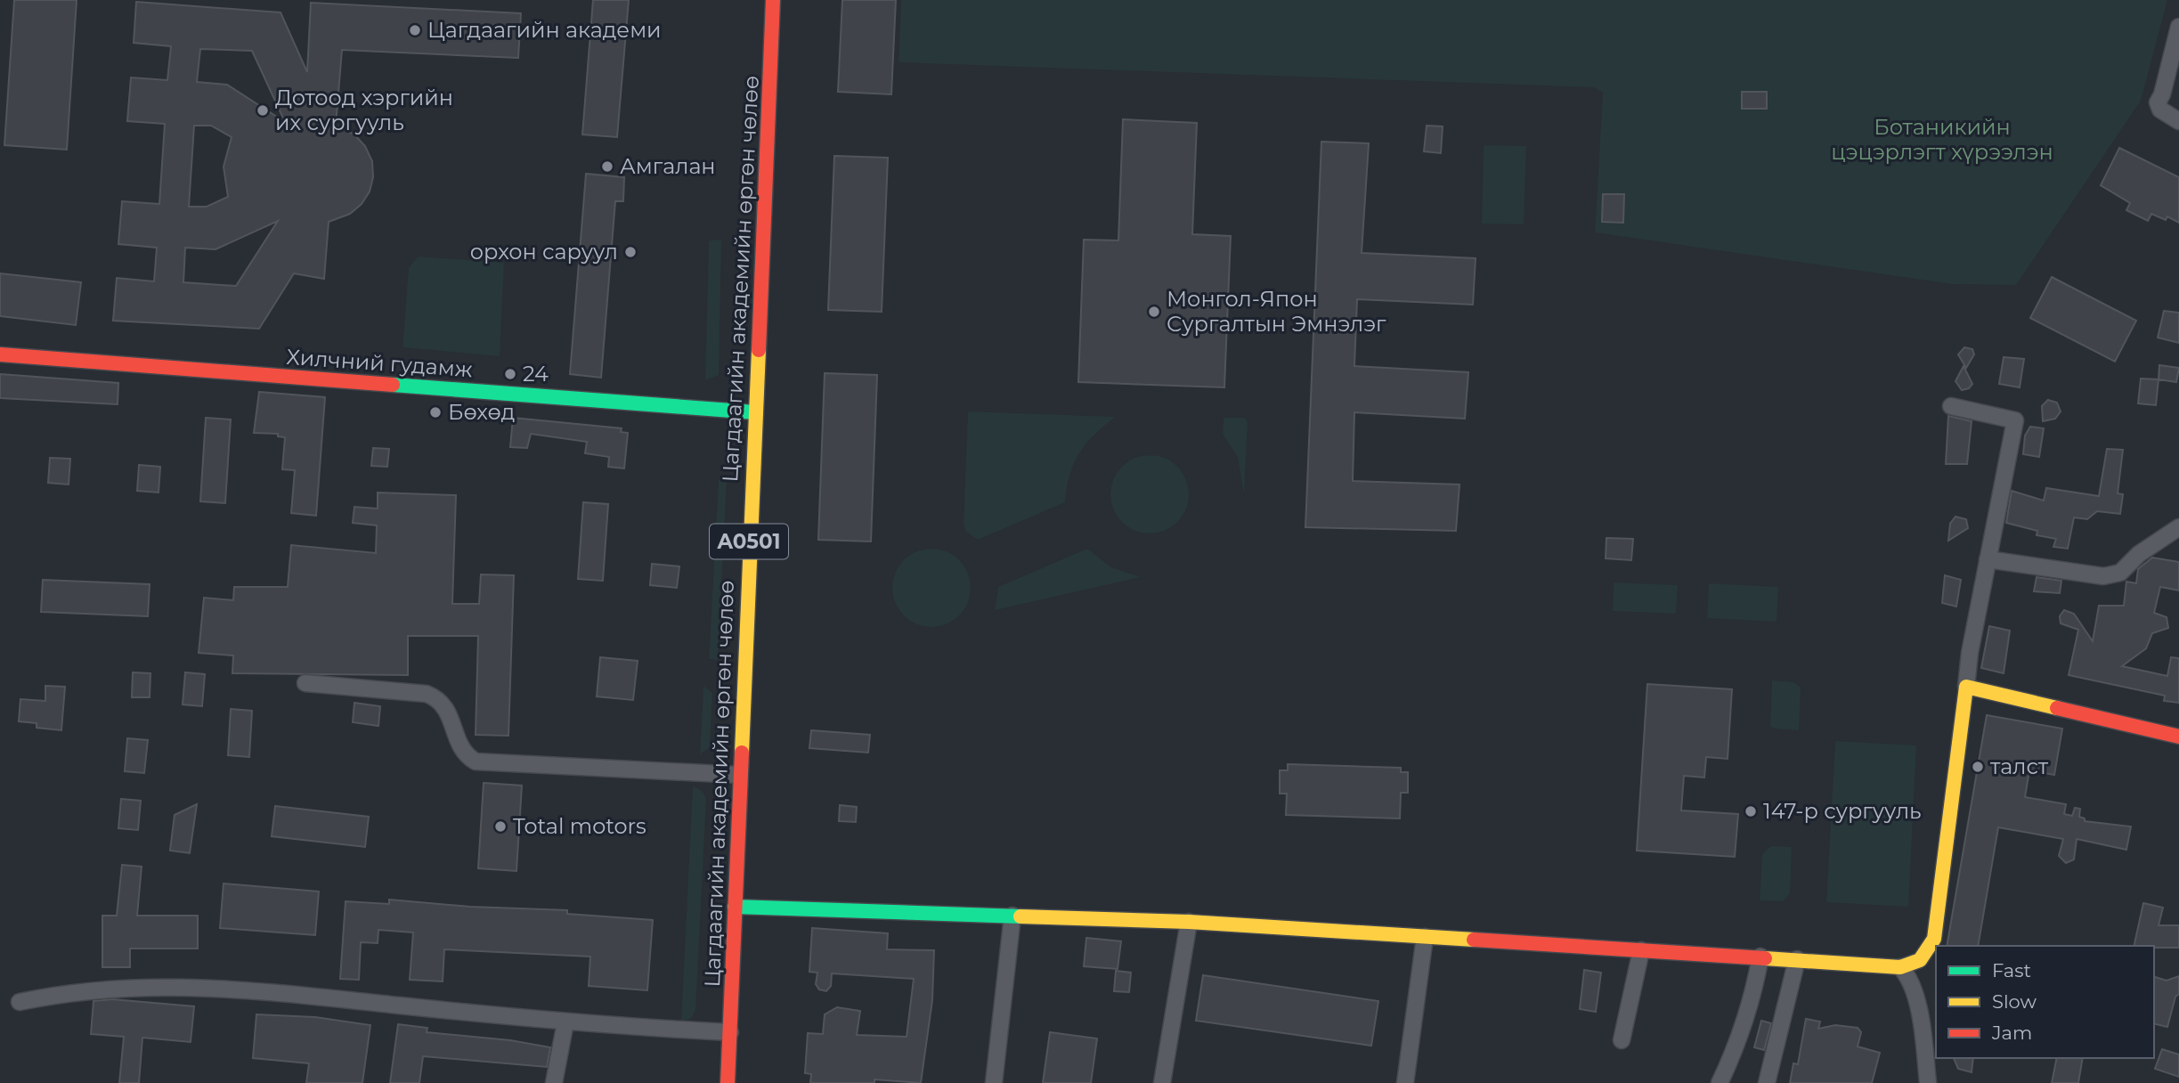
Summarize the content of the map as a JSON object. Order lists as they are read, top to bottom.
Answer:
{
  "streets": {
    "main road": ["Цагдаагийн академийн өргөн чөлөө", "Хилчний гудамж", "A0501"]
  },
  "crossings": [
    ["Цагдаагийн академийн өргөн чөлөө", "Хилчний гудамж"]
  ],
  "parks": ["Ботаникийн цэцэрлэгт хүрээлэн"],
  "places": [
    "Цагдаагийн академи",
    "Дотоод хэргийн их сургууль",
    "Амгалан",
    "орхон саруул",
    "Монгол-Япон Сургалтын Эмнэлэг",
    "24",
    "Бөхөд",
    "талст",
    "147-р сургууль",
    "Total motors"
  ],
  "legend": ["Fast", "Slow", "Jam"]
}
